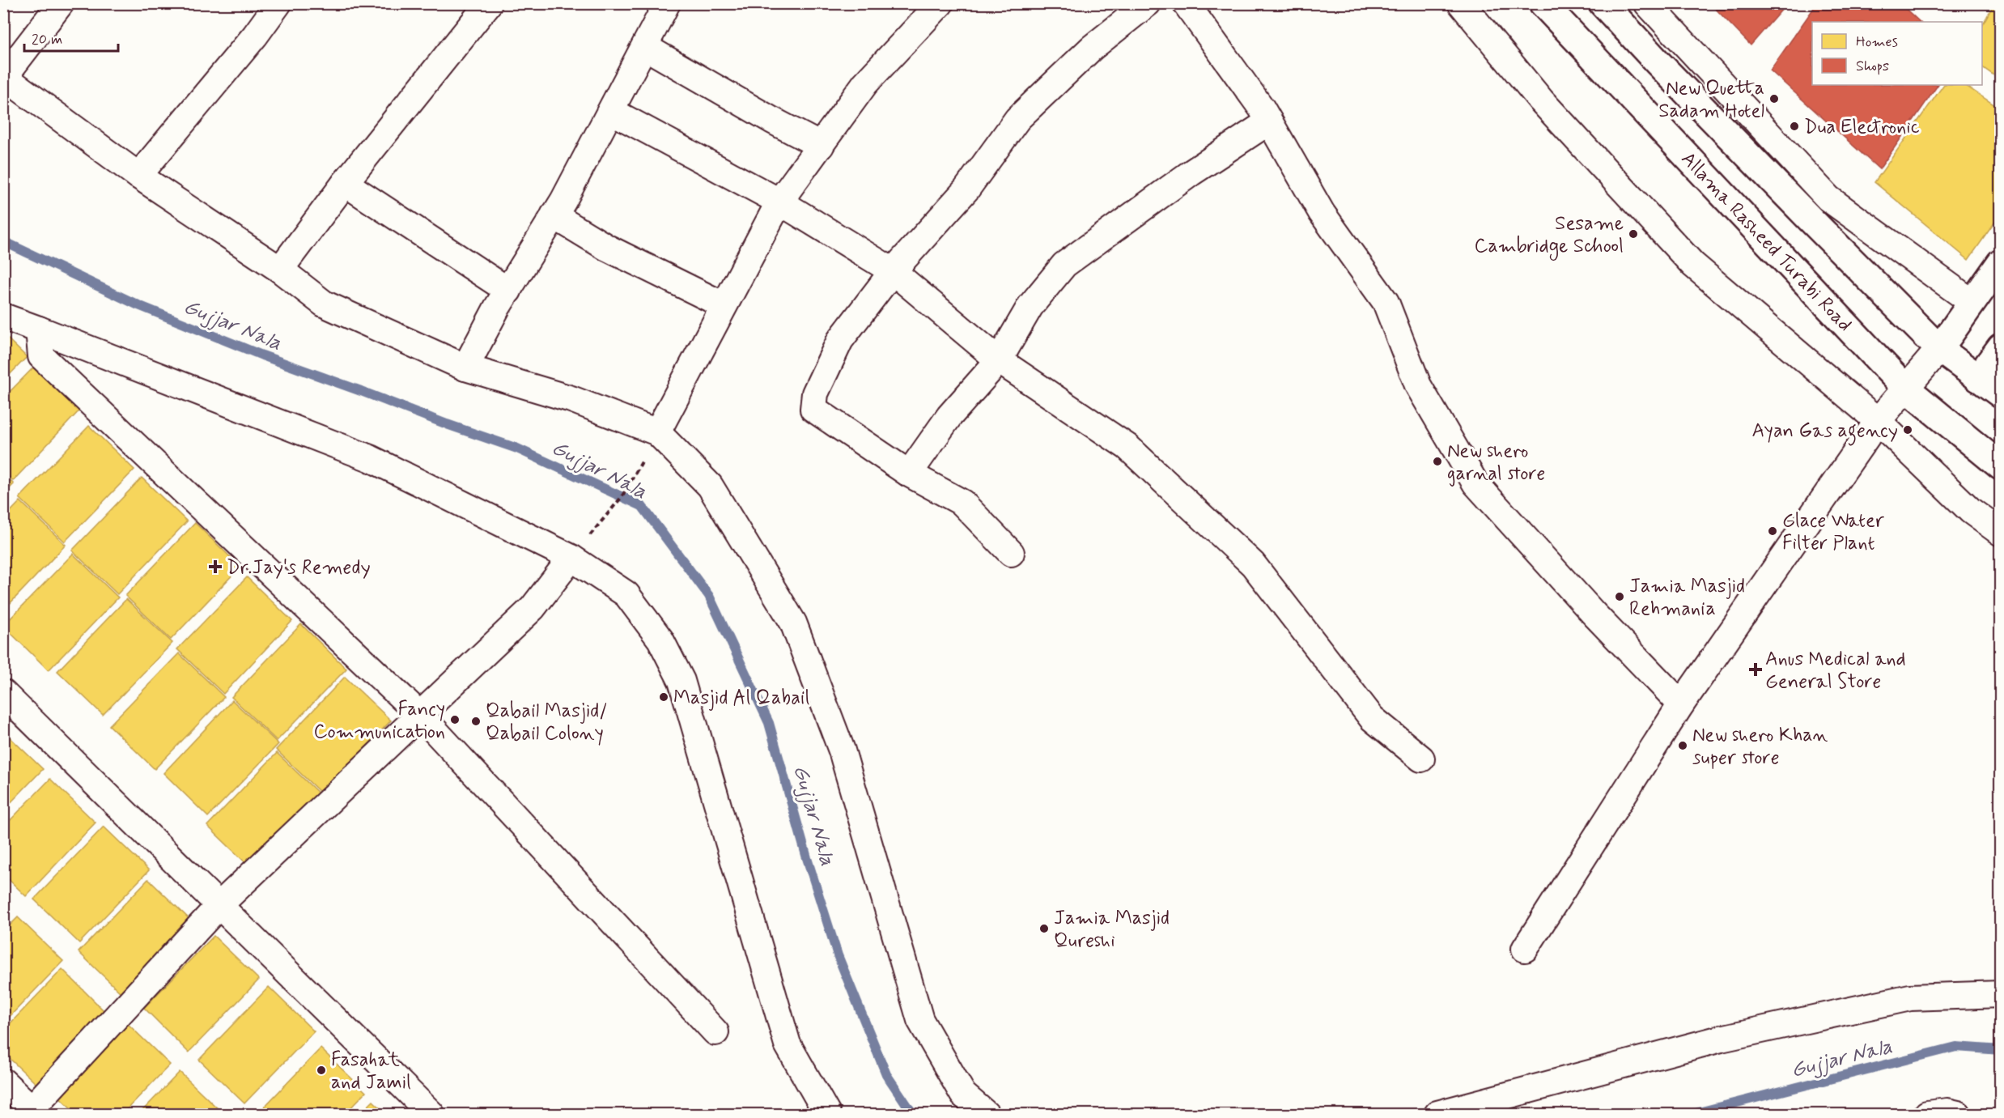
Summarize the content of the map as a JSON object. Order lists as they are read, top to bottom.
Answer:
{
  "streets": {
    "main road": ["Allama Rasheed Turabi Road"]
  },
  "water": ["Gujjar Nala"],
  "places": {
    "other": [
      "New Quetta Sadam Hotel",
      "Dua Electronic",
      "Sesame Cambridge School",
      "Ayan Gas agency",
      "New shero garnal store",
      "Glace Water Filter Plant",
      "Jamia Masjid Rehmania",
      "Masjid Al Qabail",
      "Fancy Communication",
      "Qabail Masjid/ Qabail Colony",
      "New shero Khan super store",
      "Jamia Masjid Qureshi",
      "Fasahat and Jamil"
    ],
    "health": ["Dr.Jay's Remedy", "Anus Medical and General Store"]
  },
  "legend": ["Homes", "Shops"],
  "scale_bar": "20 m"
}
